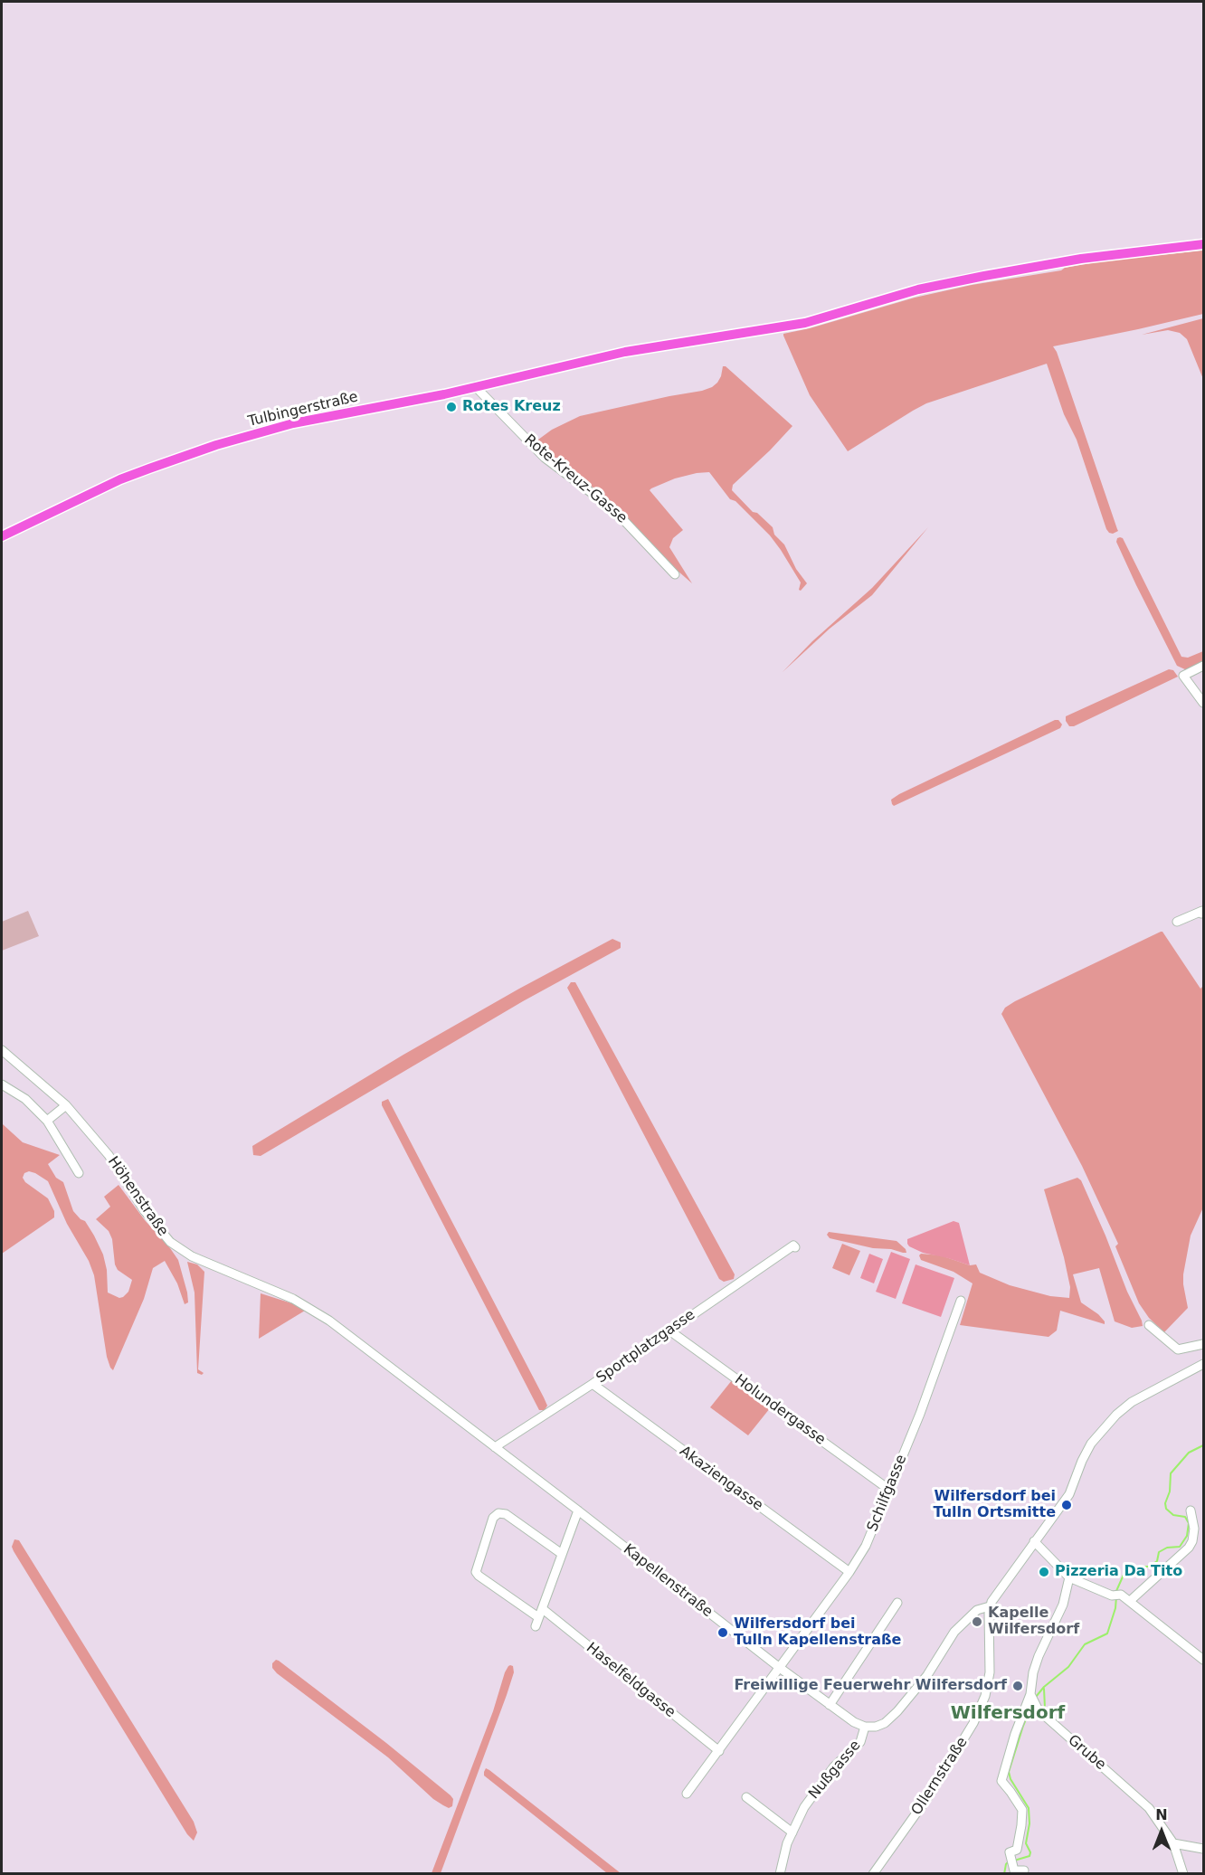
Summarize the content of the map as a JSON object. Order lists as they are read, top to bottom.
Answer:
{
  "streets": {
    "main road": ["Tulbingerstraße"],
    "street": [
      "Rote-Kreuz-Gasse",
      "Höhenstraße",
      "Sportplatzgasse",
      "Holundergasse",
      "Akaziengasse",
      "Schilfgasse",
      "Kapellenstraße",
      "Haselfeldgasse",
      "Grube",
      "Nußgasse",
      "Ollernstraße"
    ]
  },
  "crossings": [
    ["Tulbingerstraße", "Rote-Kreuz-Gasse"],
    ["Höhenstraße", "Kapellenstraße"],
    ["Sportplatzgasse", "Holundergasse"],
    ["Sportplatzgasse", "Akaziengasse"],
    ["Sportplatzgasse", "Kapellenstraße"],
    ["Holundergasse", "Schilfgasse"],
    ["Akaziengasse", "Schilfgasse"],
    ["Schilfgasse", "Kapellenstraße"],
    ["Kapellenstraße", "Nußgasse"]
  ],
  "districts": ["Wilfersdorf"],
  "places": [
    "Rotes Kreuz",
    "Wilfersdorf bei Tulln Ortsmitte",
    "Pizzeria Da Tito",
    "Kapelle Wilfersdorf",
    "Wilfersdorf bei Tulln Kapellenstraße",
    "Freiwillige Feuerwehr Wilfersdorf"
  ],
  "north": "top"
}
